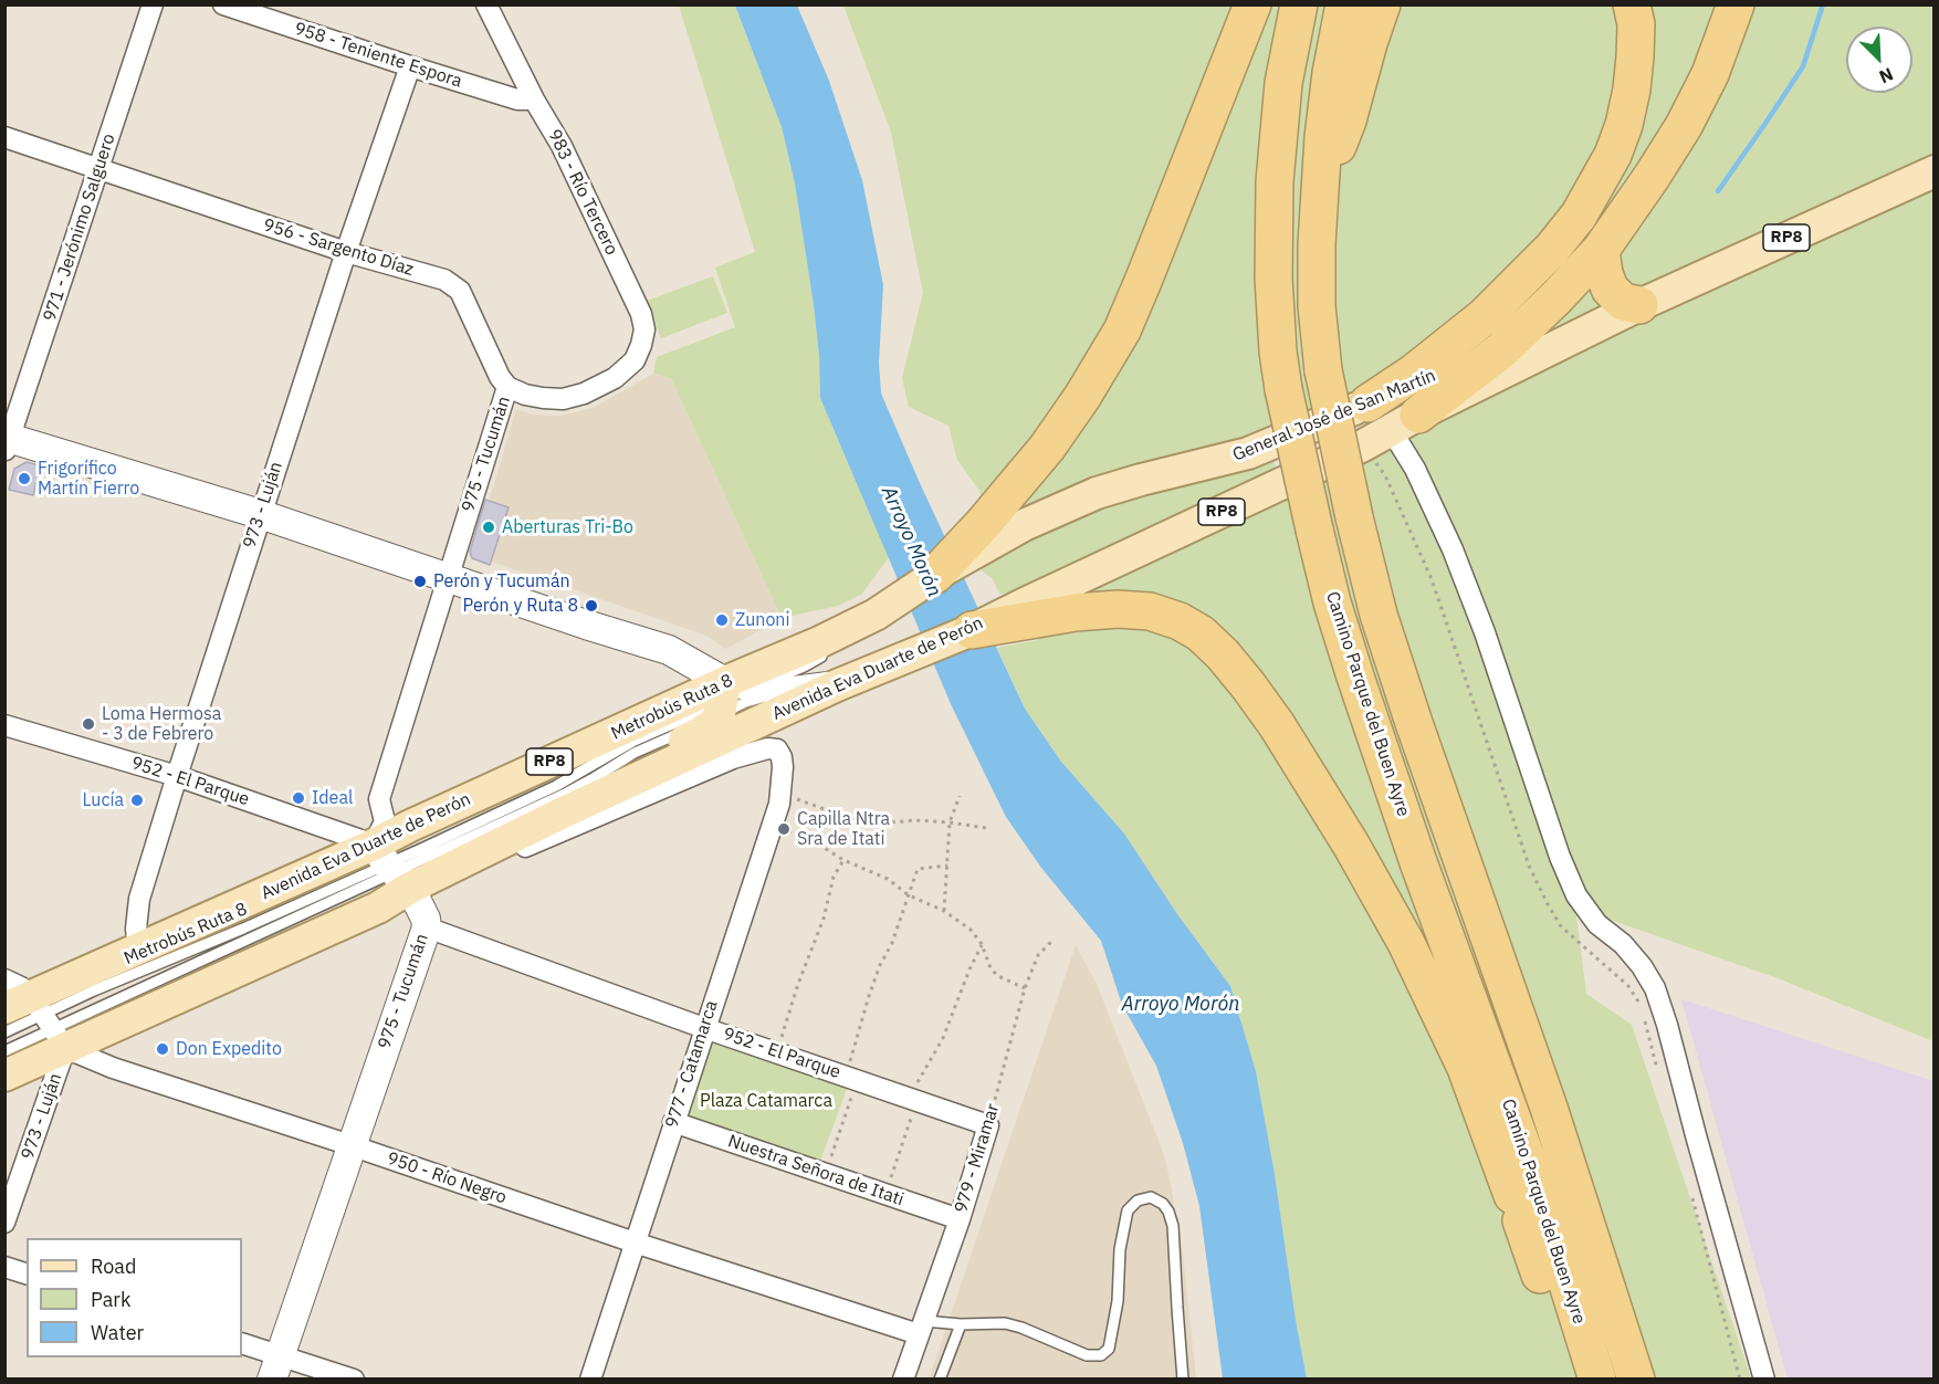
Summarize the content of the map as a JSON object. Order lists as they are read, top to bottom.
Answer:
{
  "streets": {
    "highway": ["Camino Parque del Buen Ayre"],
    "main road": [
      "RP8",
      "General José de San Martín",
      "975 - Tucumán",
      "Avenida Eva Duarte de Perón"
    ],
    "street": [
      "958 - Teniente Espora",
      "983 - Río Tercero",
      "971 - Jerónimo Salguero",
      "956 - Sargento Díaz",
      "973 - Luján",
      "952 - El Parque",
      "977 - Catamarca",
      "979 - Miramar",
      "Nuestra Señora de Itati",
      "950 - Río Negro"
    ],
    "lane": ["Metrobús Ruta 8"]
  },
  "crossings": [
    ["958 - Teniente Espora", "983 - Río Tercero"],
    ["958 - Teniente Espora", "973 - Luján"],
    ["983 - Río Tercero", "956 - Sargento Díaz"],
    ["983 - Río Tercero", "975 - Tucumán"],
    ["971 - Jerónimo Salguero", "956 - Sargento Díaz"],
    ["956 - Sargento Díaz", "975 - Tucumán"],
    ["956 - Sargento Díaz", "973 - Luján"],
    ["975 - Tucumán", "Avenida Eva Duarte de Perón"],
    ["975 - Tucumán", "952 - El Parque"],
    ["975 - Tucumán", "950 - Río Negro"],
    ["973 - Luján", "Avenida Eva Duarte de Perón"],
    ["973 - Luján", "952 - El Parque"],
    ["973 - Luján", "950 - Río Negro"],
    ["Avenida Eva Duarte de Perón", "Metrobús Ruta 8"],
    ["Avenida Eva Duarte de Perón", "952 - El Parque"],
    ["Avenida Eva Duarte de Perón", "977 - Catamarca"],
    ["Avenida Eva Duarte de Perón", "950 - Río Negro"],
    ["952 - El Parque", "977 - Catamarca"],
    ["952 - El Parque", "979 - Miramar"],
    ["977 - Catamarca", "Nuestra Señora de Itati"],
    ["977 - Catamarca", "950 - Río Negro"],
    ["979 - Miramar", "Nuestra Señora de Itati"],
    ["979 - Miramar", "950 - Río Negro"]
  ],
  "water": ["Arroyo Morón"],
  "parks": ["Plaza Catamarca"],
  "places": [
    "Frigorífico Martín Fierro",
    "Aberturas Tri-Bo",
    "Perón y Tucumán",
    "Perón y Ruta 8",
    "Zunoni",
    "Loma Hermosa - 3 de Febrero",
    "Ideal",
    "Lucía",
    "Capilla Ntra Sra de Itati",
    "Don Expedito"
  ],
  "legend": ["Road", "Park", "Water"],
  "north": "bottom right"
}
